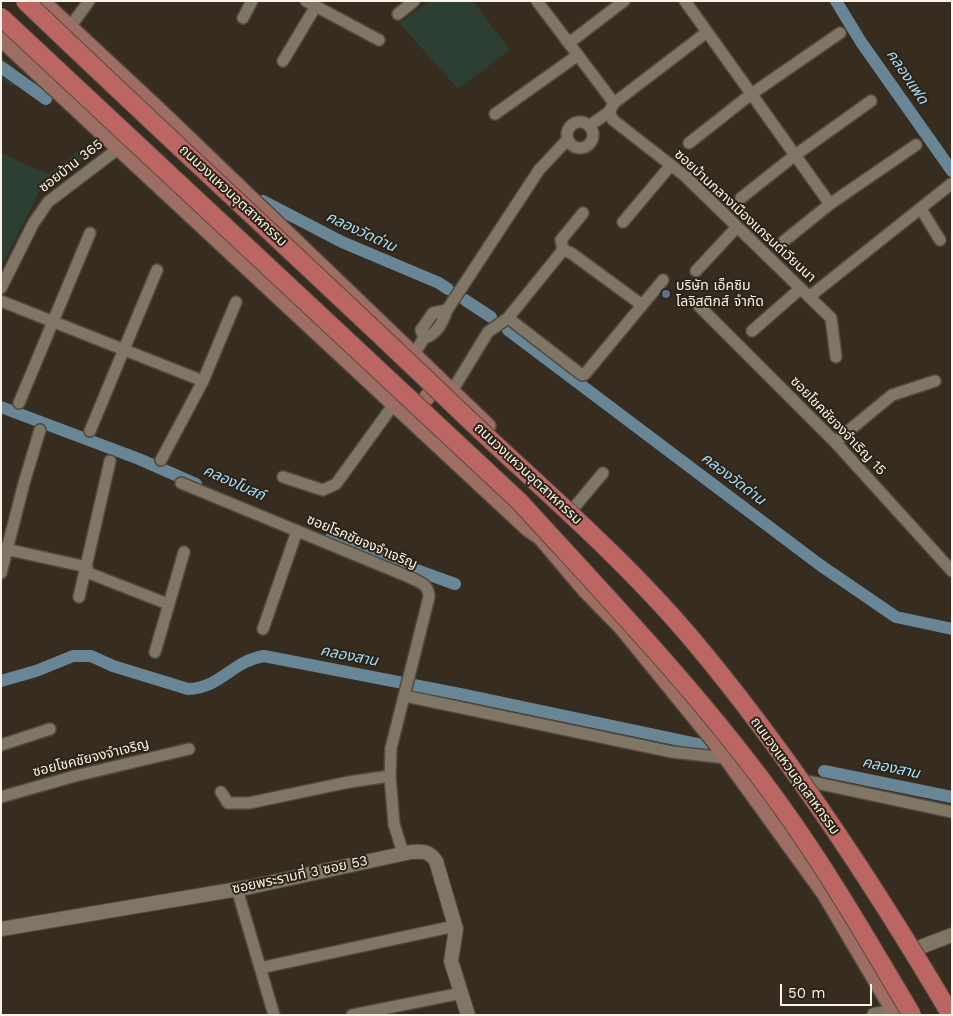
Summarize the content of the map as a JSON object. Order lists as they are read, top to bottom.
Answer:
{
  "streets": {
    "main road": ["ถนนวงแหวนอุตสาหกรรม"],
    "street": [
      "ซอยบ้าน 365",
      "ซอยบ้านกลางเมืองแกรนด์เวียนนา",
      "ซอยโชคชัยจงจำเริญ 15",
      "ซอยโรคชัยจงจำเจริญ",
      "ซอยโชคชัยจงจำเจริญ",
      "ซอยพระรามที่ 3 ซอย 53"
    ]
  },
  "crossings": [
    ["ซอยโรคชัยจงจำเจริญ", "ซอยพระรามที่ 3 ซอย 53"]
  ],
  "water": [
    "คลองแฟด",
    "คลองวัดด่าน",
    "คลองโบสถ์",
    "คลองสาน"
  ],
  "places": ["บริษัท เอ็คซิม โลจิสติกส์ จำกัด"],
  "scale_bar": "50 m"
}
